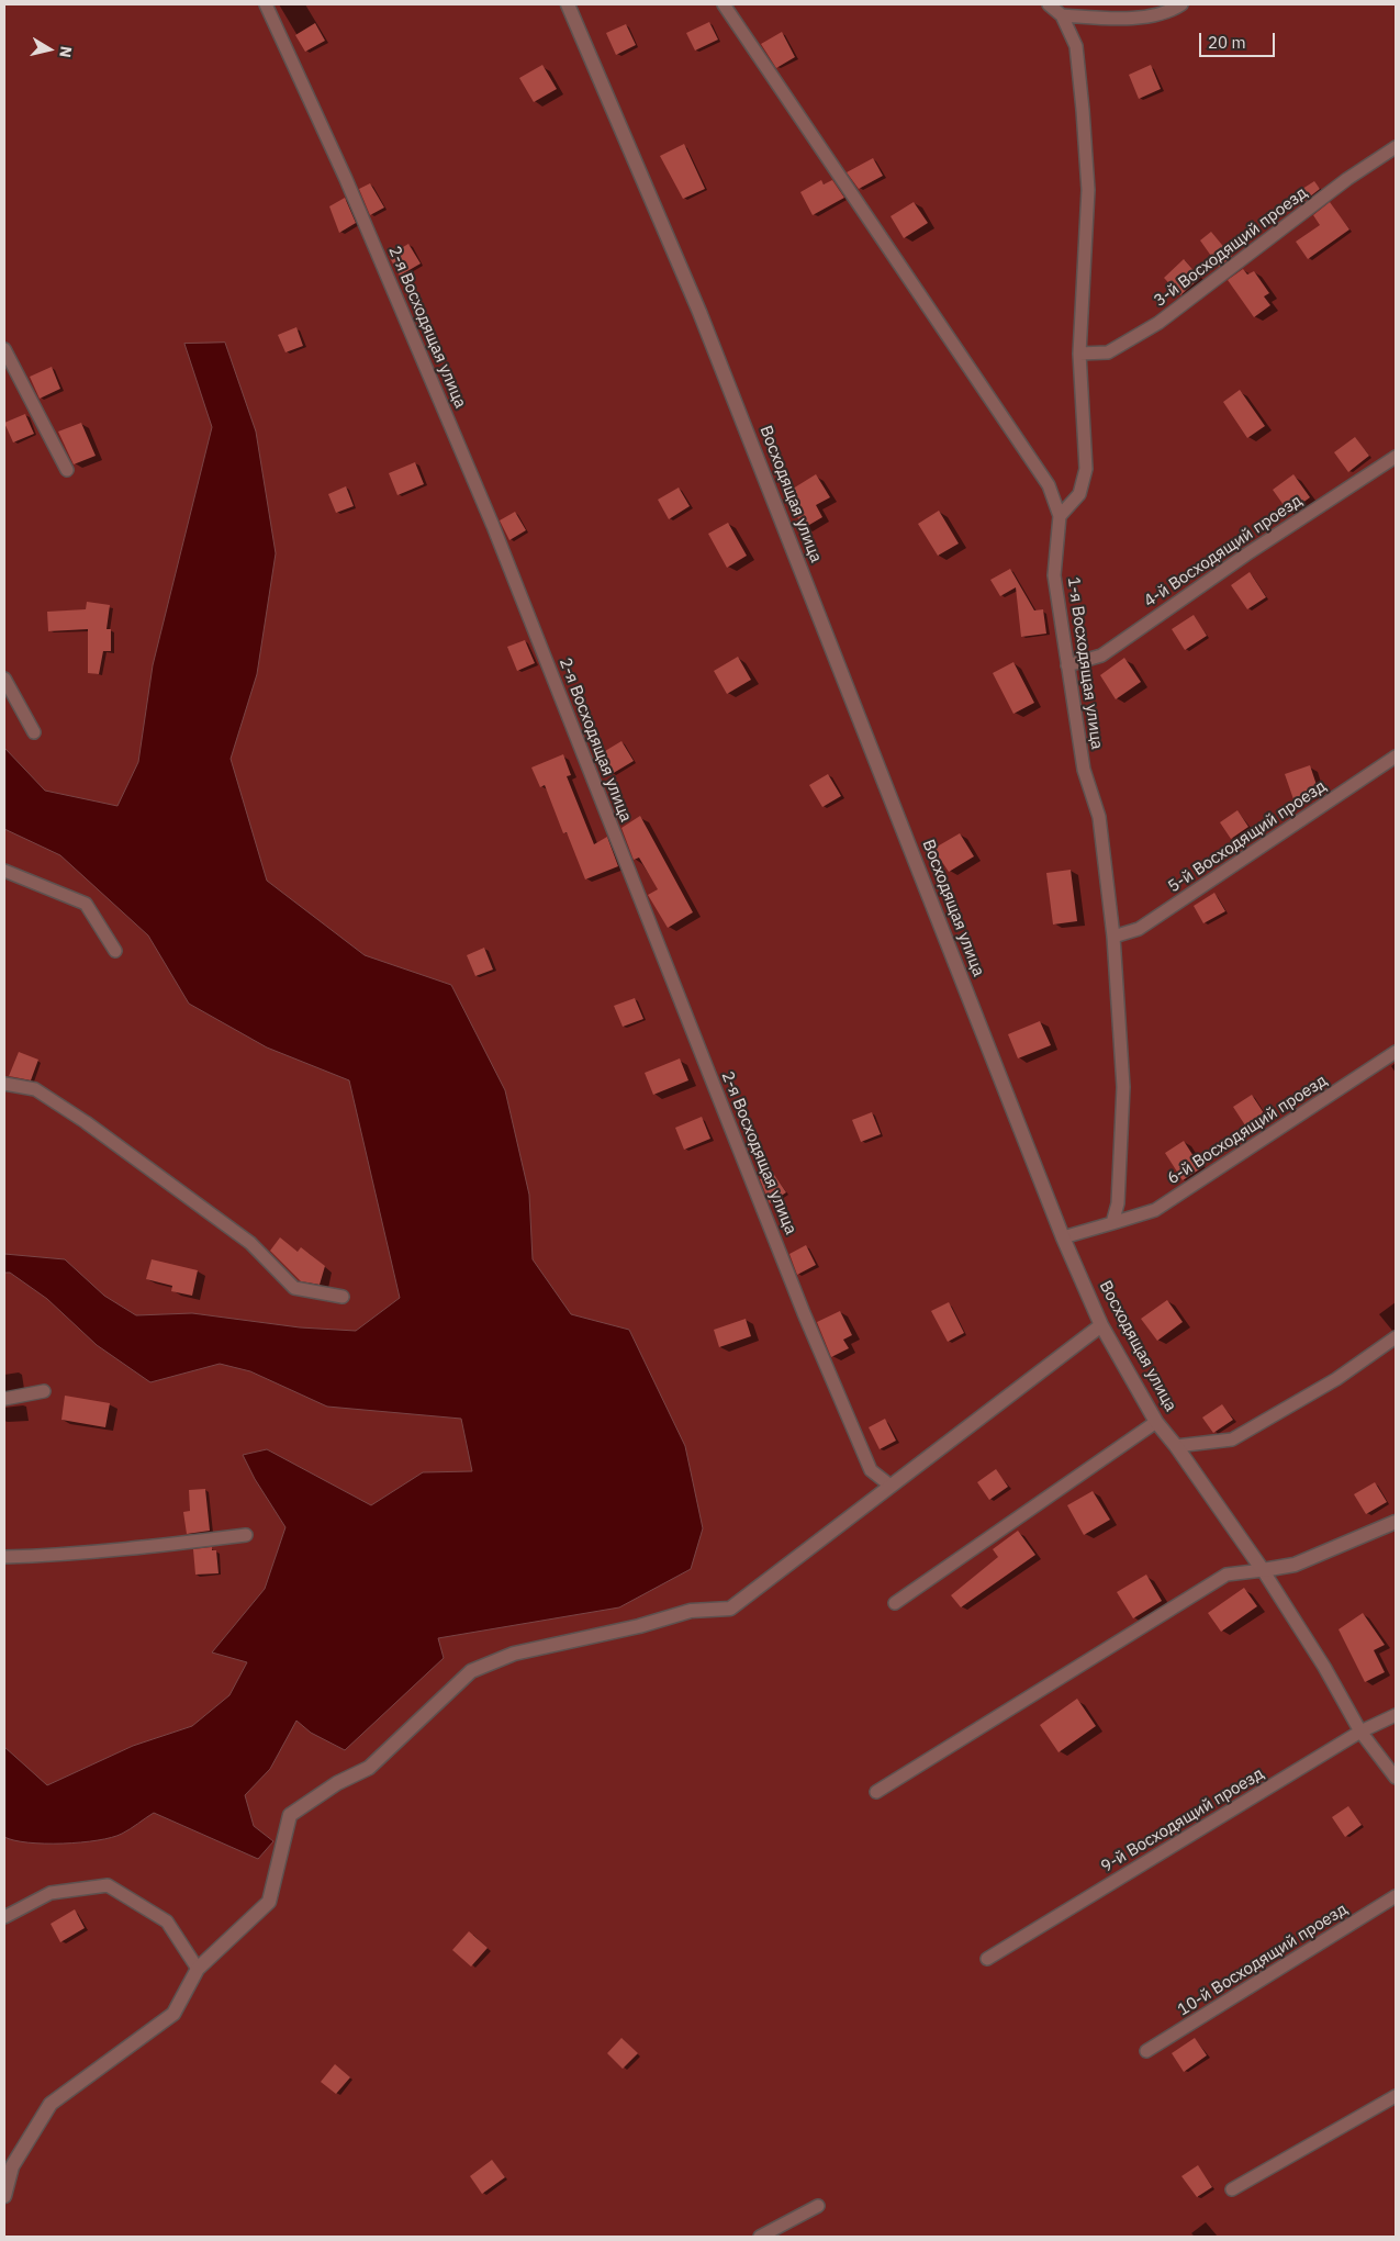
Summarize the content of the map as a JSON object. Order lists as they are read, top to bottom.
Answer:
{
  "streets": {
    "street": ["Восходящая улица"],
    "lane": [
      "3-й Восходящий проезд",
      "2-я Восходящая улица",
      "4-й Восходящий проезд",
      "1-я Восходящая улица",
      "5-й Восходящий проезд",
      "6-й Восходящий проезд",
      "9-й Восходящий проезд",
      "10-й Восходящий проезд"
    ]
  },
  "crossings": [
    ["Восходящая улица", "9-й Восходящий проезд"],
    ["4-й Восходящий проезд", "1-я Восходящая улица"],
    ["1-я Восходящая улица", "5-й Восходящий проезд"],
    ["1-я Восходящая улица", "6-й Восходящий проезд"]
  ],
  "scale_bar": "20 m",
  "north": "right"
}
